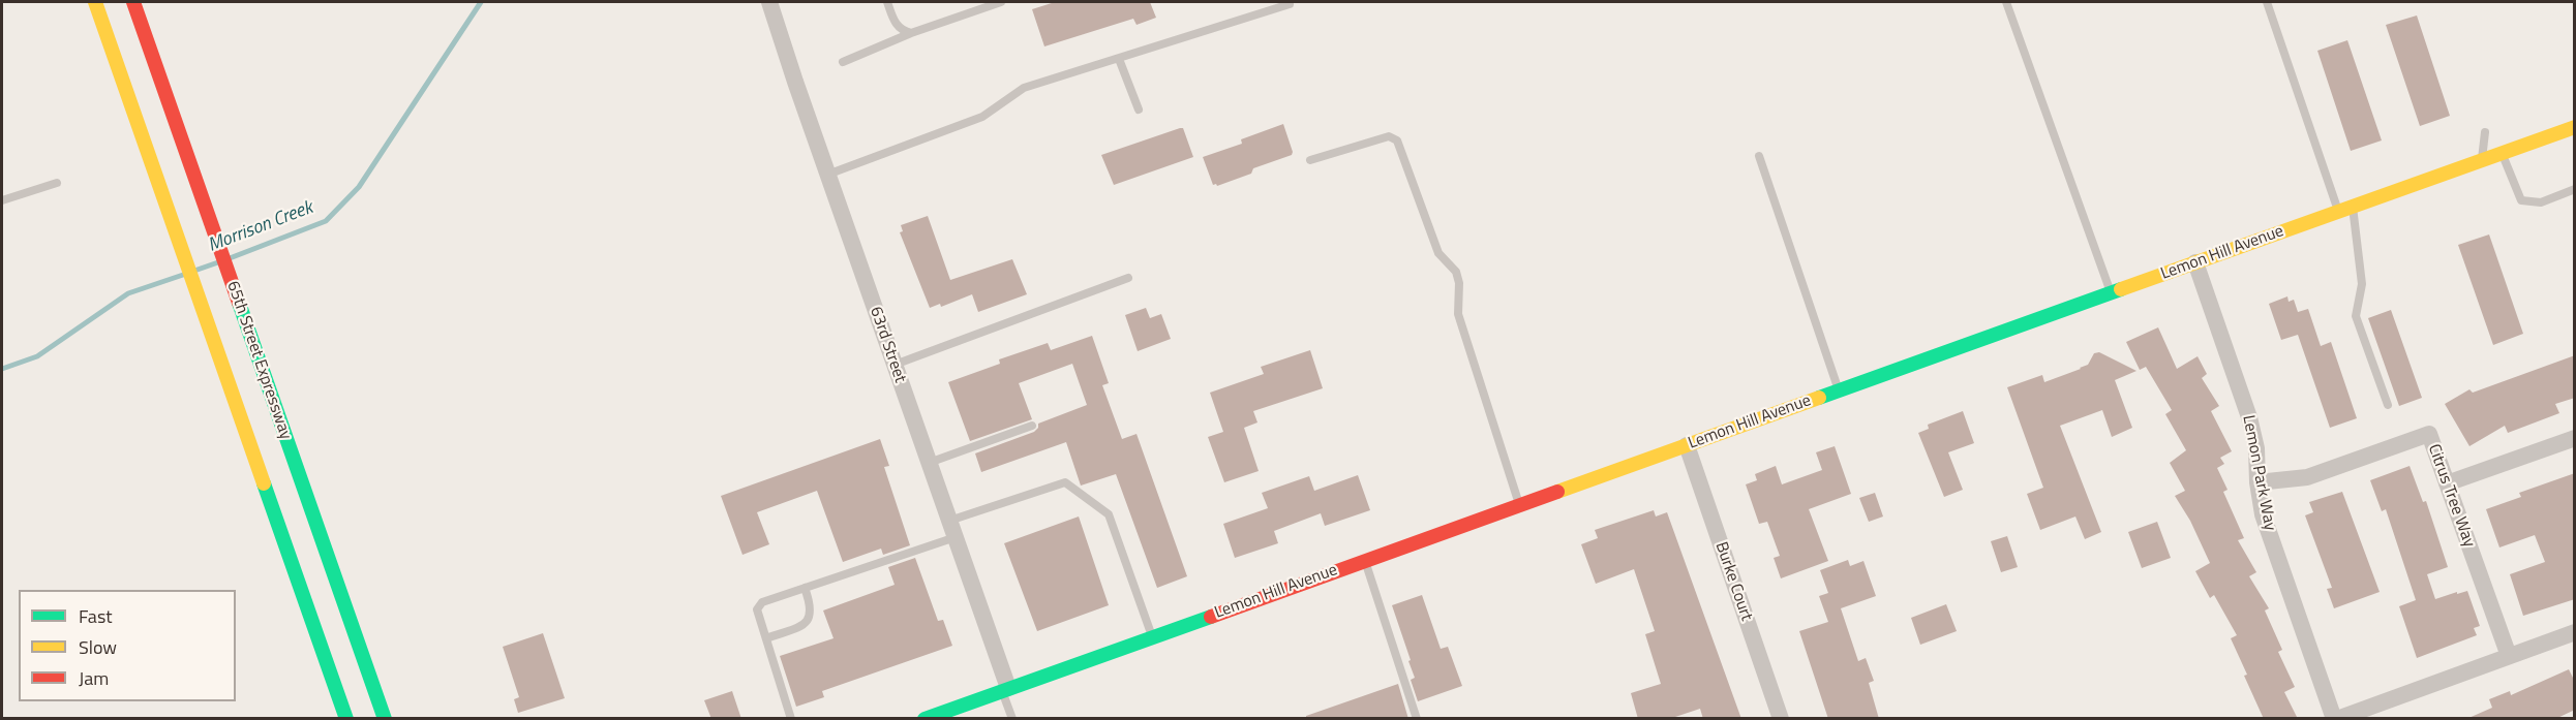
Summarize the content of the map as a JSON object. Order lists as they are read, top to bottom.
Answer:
{
  "streets": {
    "street": [
      "Lemon Hill Avenue",
      "63rd Street",
      "65th Street Expressway",
      "Lemon Park Way",
      "Citrus Tree Way",
      "Burke Court"
    ]
  },
  "crossings": [
    ["Lemon Hill Avenue", "63rd Street"],
    ["Lemon Hill Avenue", "Lemon Park Way"],
    ["Lemon Hill Avenue", "Burke Court"],
    ["Lemon Park Way", "Citrus Tree Way"]
  ],
  "water": ["Morrison Creek"],
  "legend": ["Fast", "Slow", "Jam"]
}
